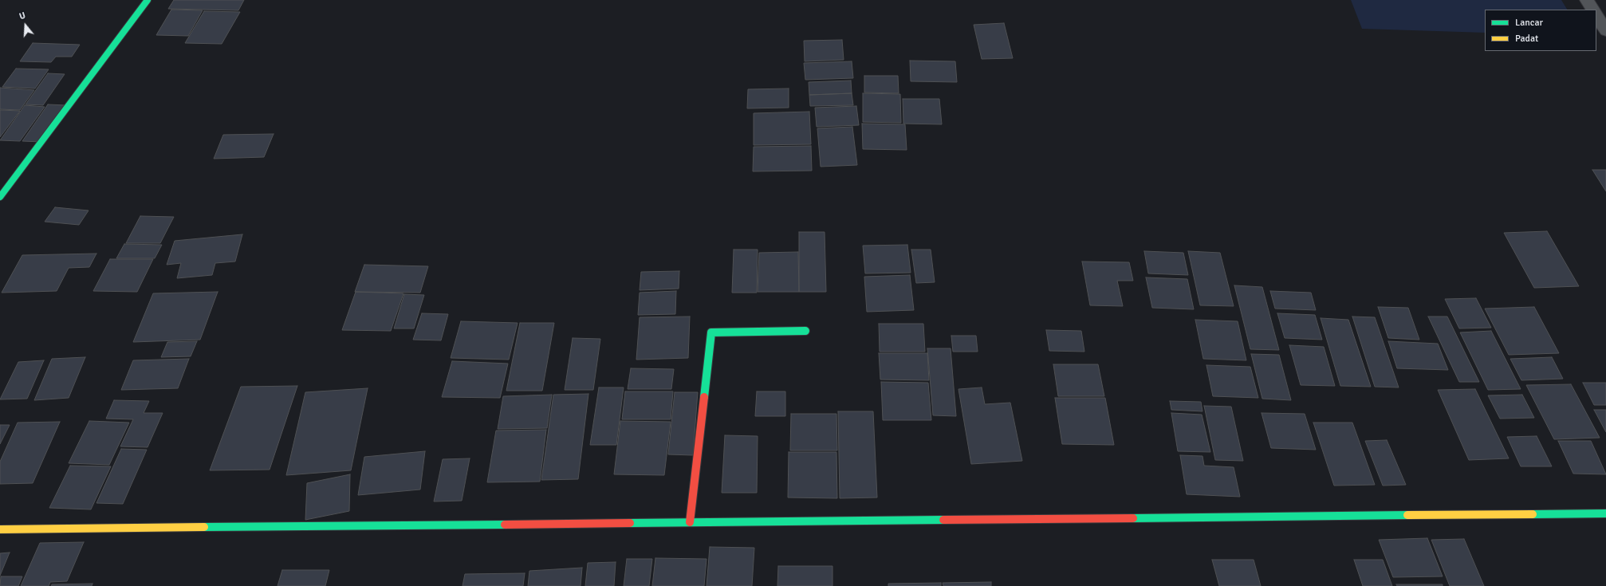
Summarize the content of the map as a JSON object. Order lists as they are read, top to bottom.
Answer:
{
  "legend": ["Lancar", "Padat"],
  "north": "top"
}
